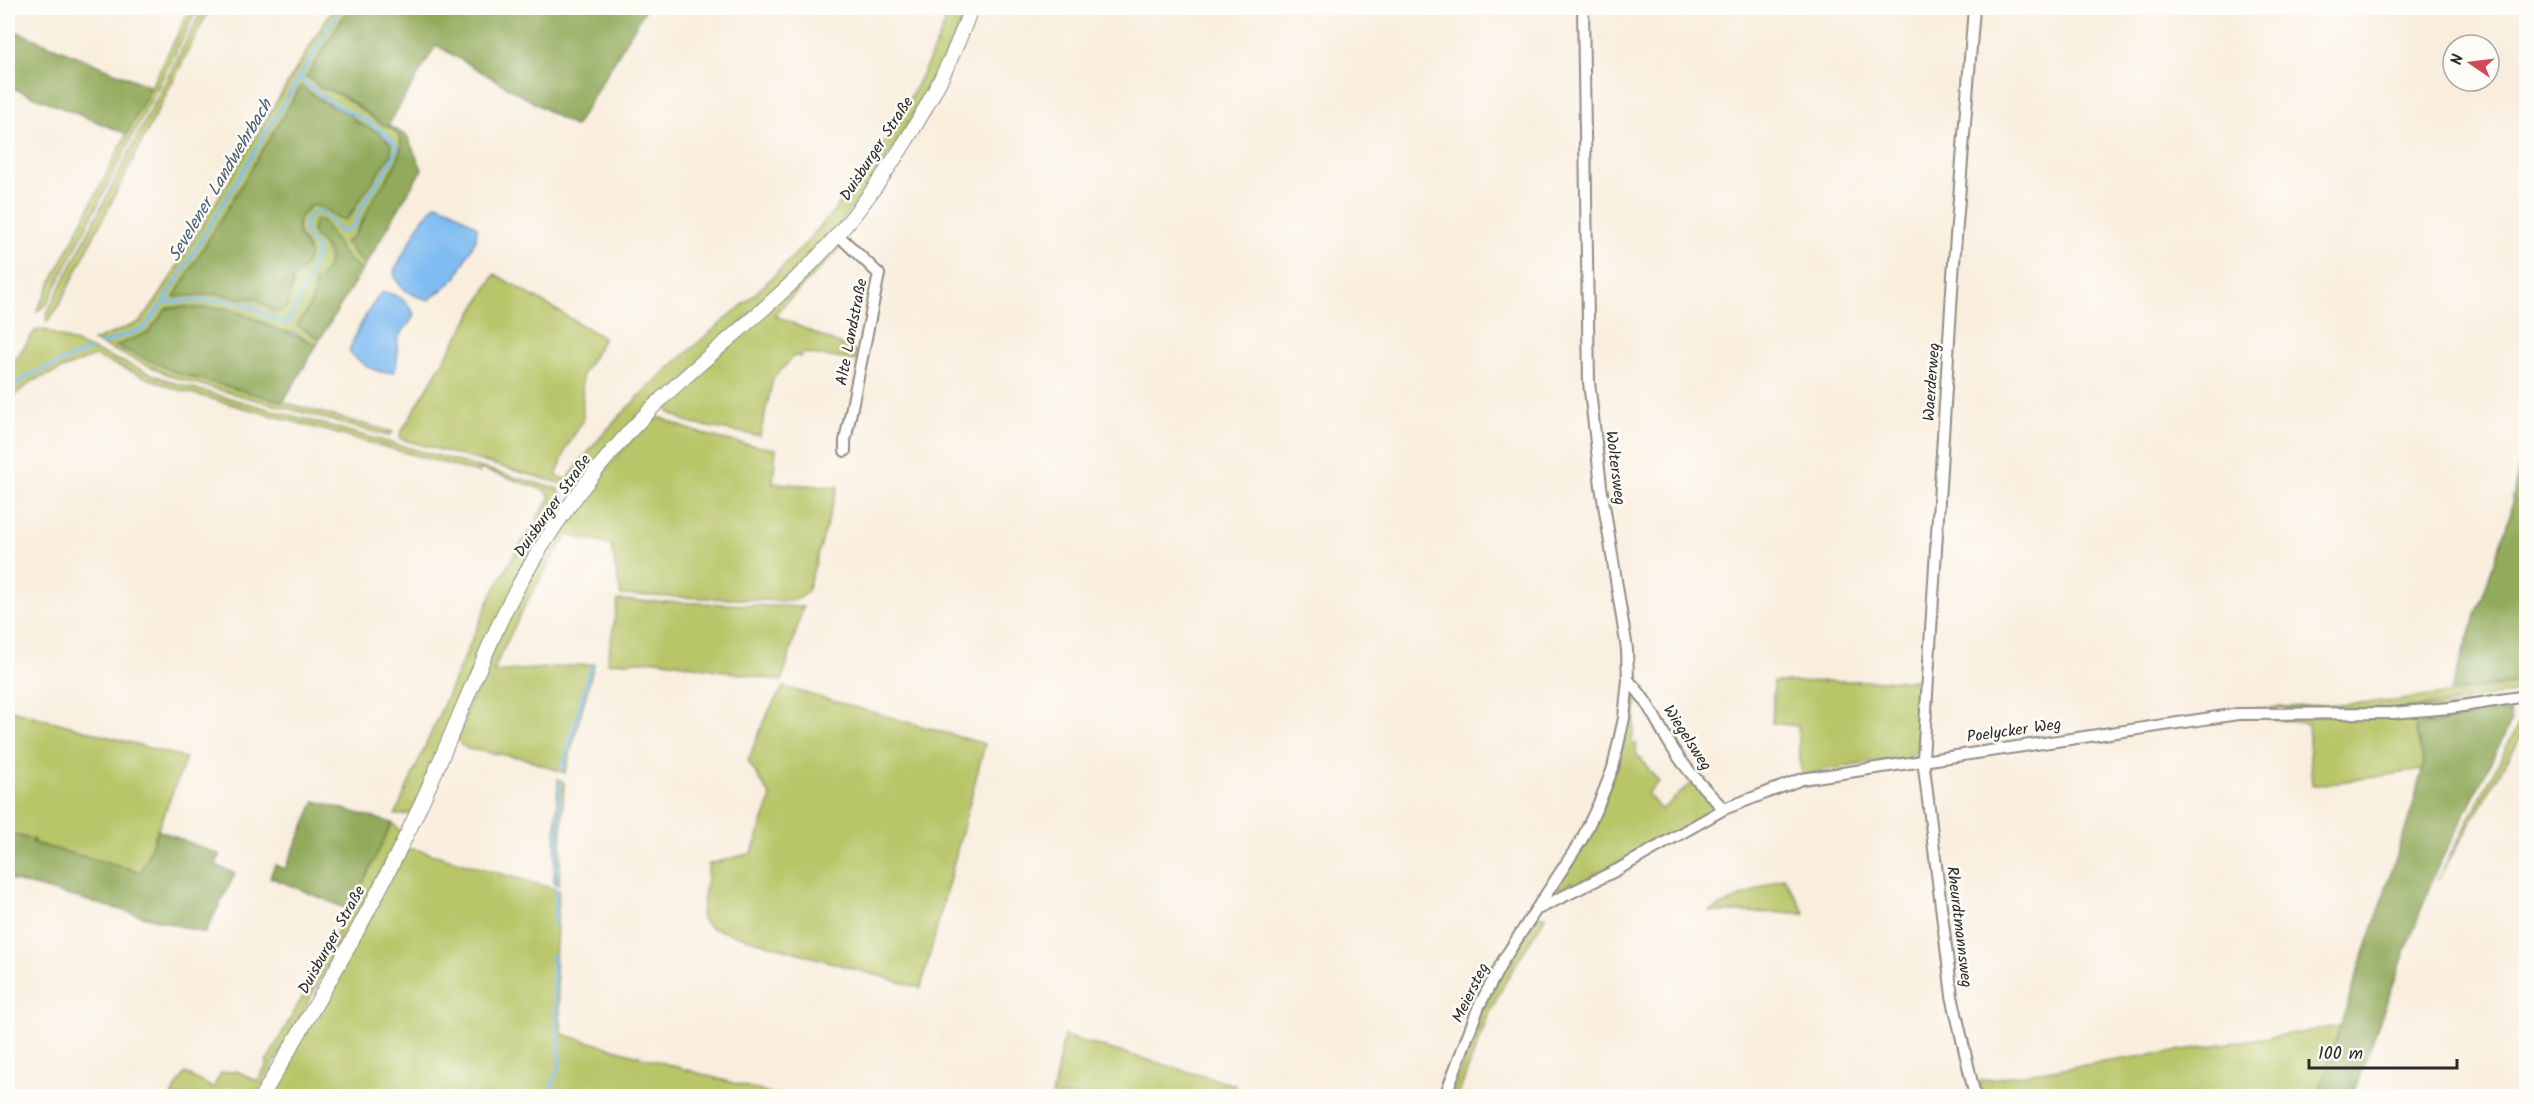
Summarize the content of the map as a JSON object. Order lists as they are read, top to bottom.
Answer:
{
  "streets": {
    "main road": ["Duisburger Straße"],
    "street": [
      "Alte Landstraße",
      "Waerderweg",
      "Woltersweg",
      "Poelycker Weg",
      "Wiegelsweg",
      "Rheurdtmannsweg",
      "Meiersteg"
    ]
  },
  "crossings": [
    ["Duisburger Straße", "Alte Landstraße"],
    ["Waerderweg", "Poelycker Weg"],
    ["Waerderweg", "Rheurdtmannsweg"],
    ["Woltersweg", "Poelycker Weg"],
    ["Woltersweg", "Wiegelsweg"],
    ["Woltersweg", "Meiersteg"],
    ["Poelycker Weg", "Wiegelsweg"],
    ["Poelycker Weg", "Rheurdtmannsweg"],
    ["Poelycker Weg", "Meiersteg"]
  ],
  "water": ["Sevelener Landwehrbach"],
  "scale_bar": "100 m",
  "north": "left"
}
